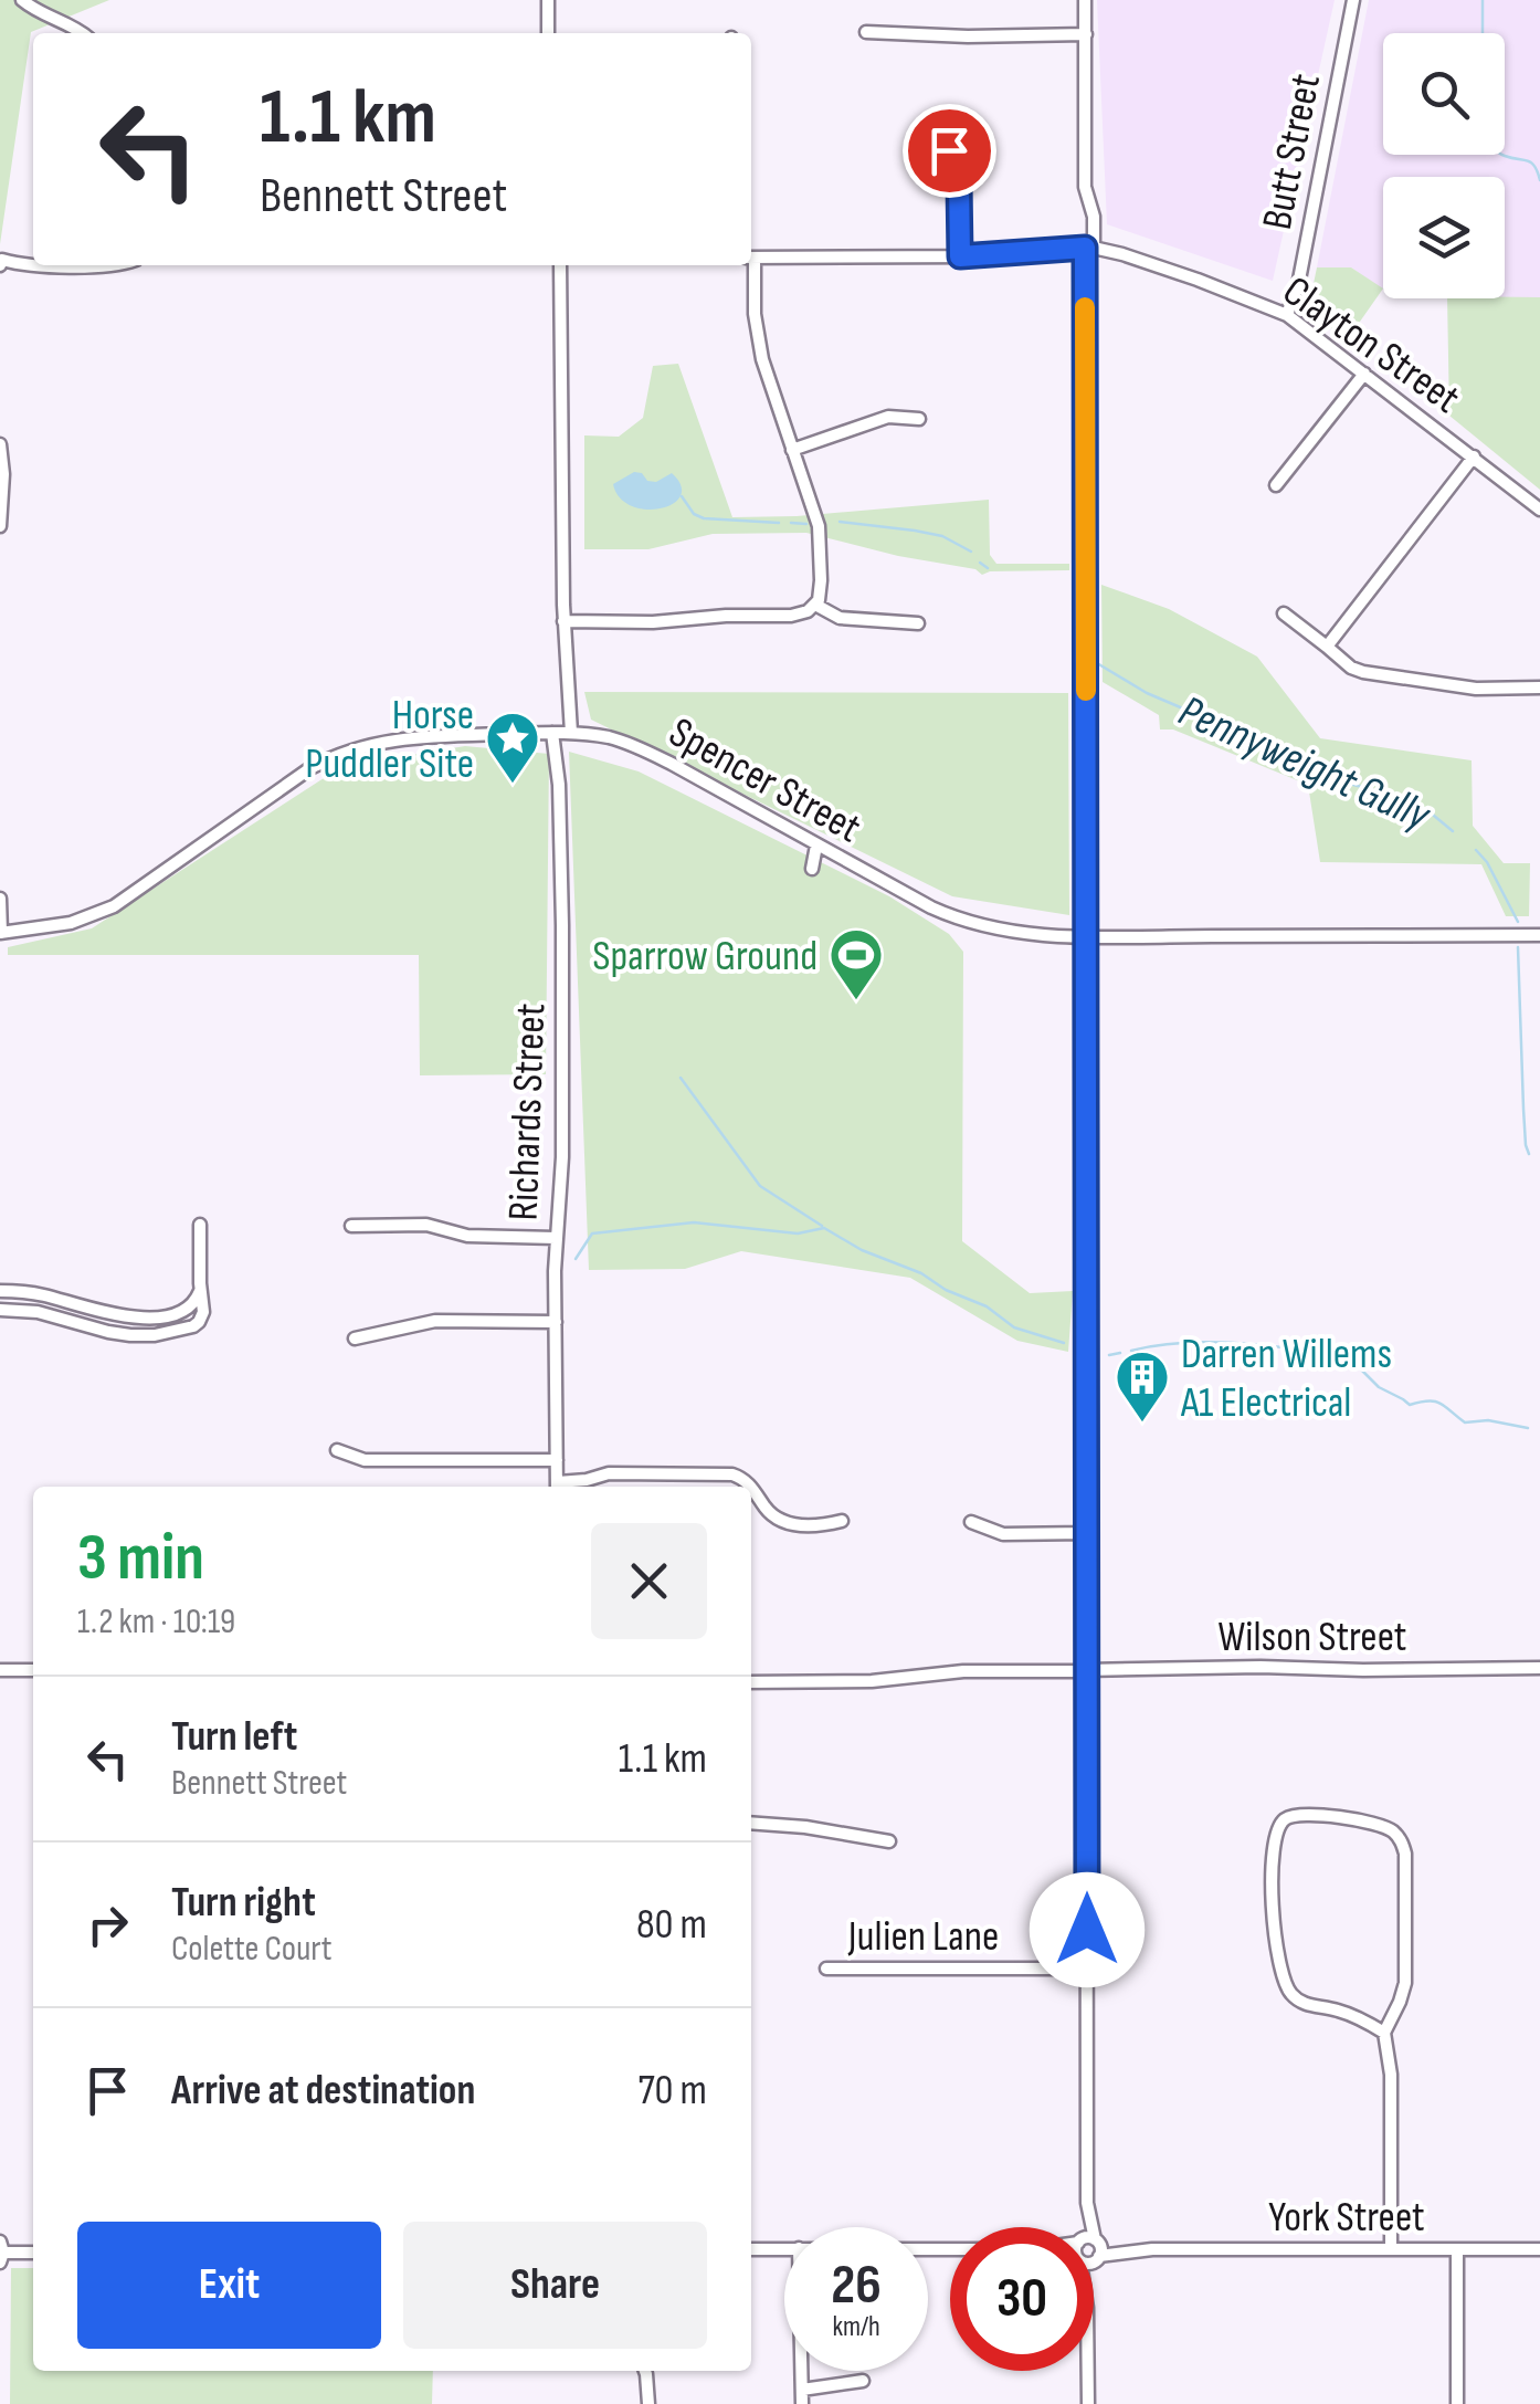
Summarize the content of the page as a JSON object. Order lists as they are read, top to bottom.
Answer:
{
  "streets": {
    "street": [
      "Butt Street",
      "Clayton Street",
      "Spencer Street",
      "Richards Street",
      "Wilson Street",
      "Julien Lane",
      "York Street"
    ]
  },
  "crossings": [
    ["Butt Street", "Clayton Street"],
    ["Spencer Street", "Richards Street"]
  ],
  "water": ["Pennyweight Gully"],
  "places": {
    "place": ["Horse Puddler Site"],
    "sports": ["Sparrow Ground"],
    "building": ["Darren Willems A1 Electrical"]
  },
  "page": {
    "turn": ["1.1 km", "Bennett Street"],
    "heading": ["3 min", "1.2 km · 10:19"],
    "list": [
      {
        "name": "Turn left",
        "note": "Bennett Street",
        "value": "1.1 km"
      },
      {
        "name": "Turn right",
        "note": "Colette Court",
        "value": "80 m"
      },
      {
        "name": "Arrive at destination",
        "value": "70 m"
      }
    ],
    "buttons": ["Exit", "Share"],
    "speed": "26 km/h",
    "limit": "30"
  }
}
